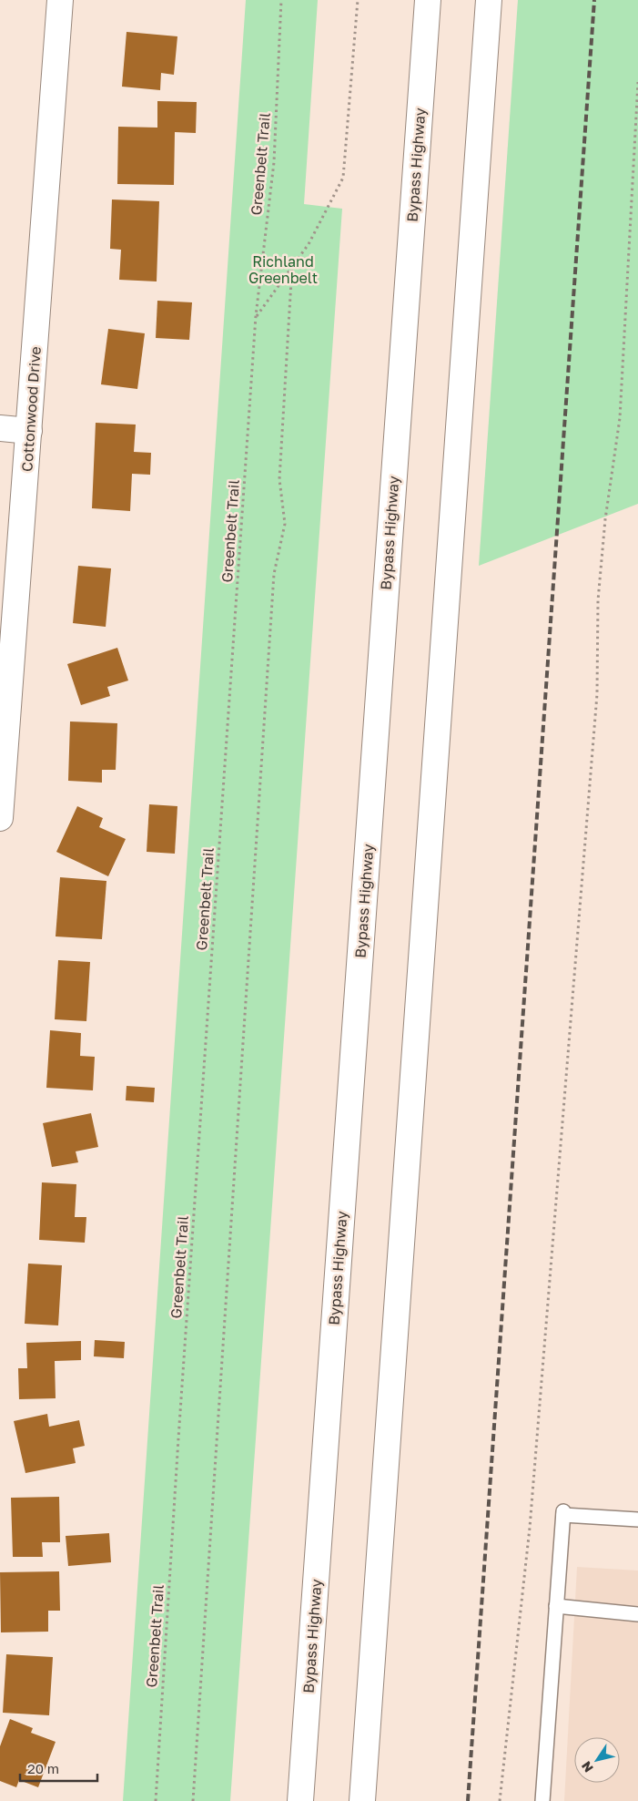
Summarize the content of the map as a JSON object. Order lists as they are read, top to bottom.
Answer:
{
  "streets": {
    "main road": ["Bypass Highway", "Cottonwood Drive"],
    "path": ["Greenbelt Trail"]
  },
  "parks": ["Richland Greenbelt"],
  "scale_bar": "20 m",
  "north": "bottom left"
}
